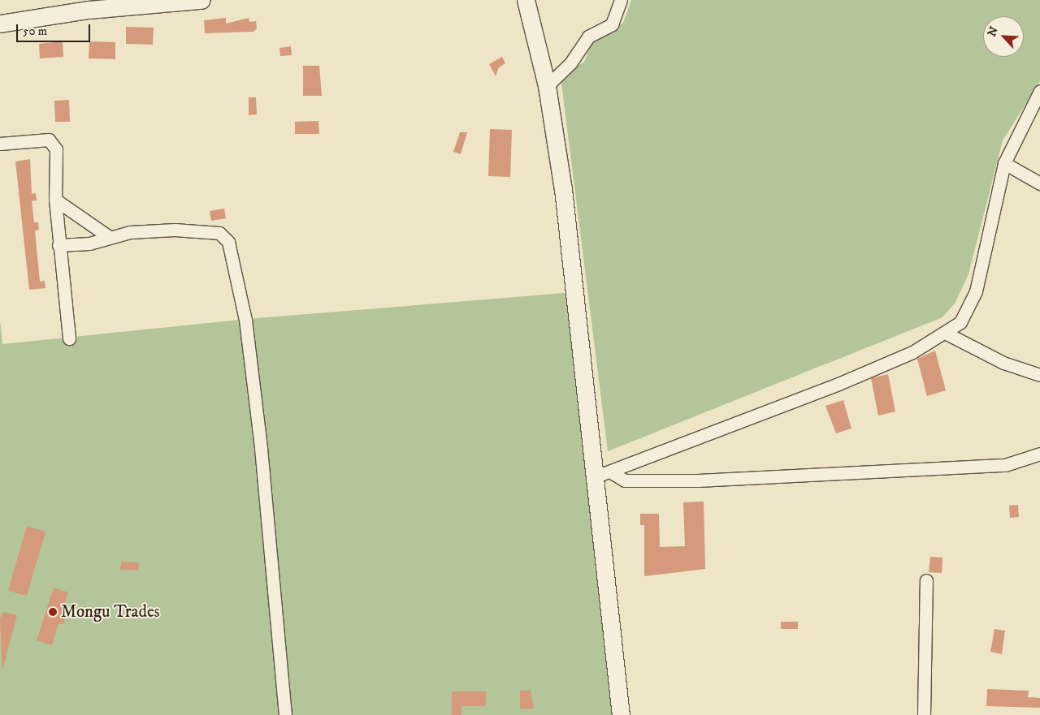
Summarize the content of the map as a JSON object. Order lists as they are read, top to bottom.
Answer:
{
  "places": ["Mongu Trades"],
  "scale_bar": "50 m",
  "north": "top left"
}
